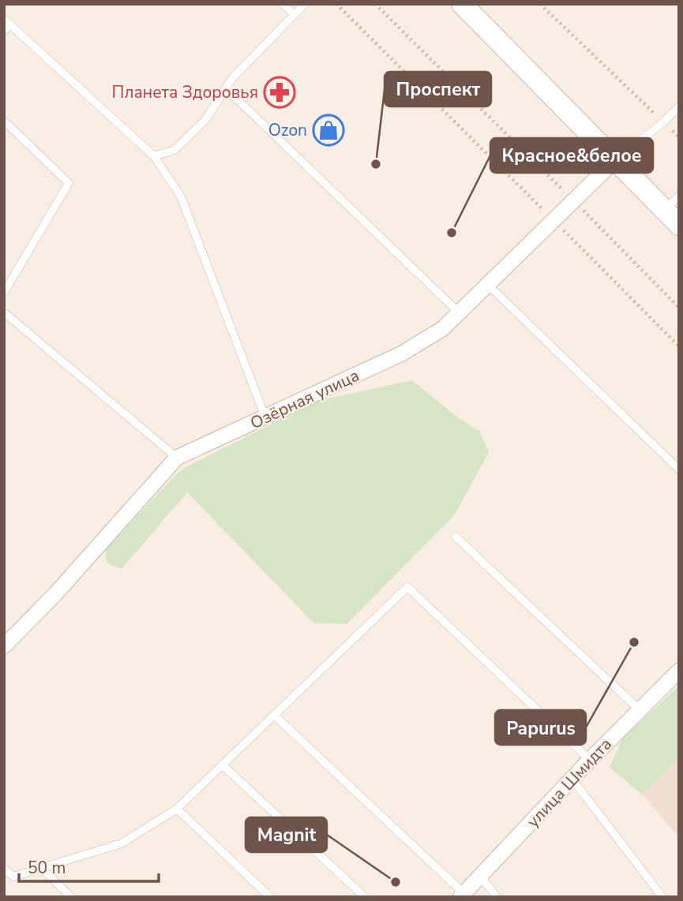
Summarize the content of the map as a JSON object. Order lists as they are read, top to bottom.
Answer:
{
  "streets": {
    "street": ["Озёрная улица", "улица Шмидта"]
  },
  "places": {
    "pharmacy": ["Планета Здоровья"],
    "shop": ["Ozon"],
    "other": [
      "Проспект",
      "Красное&белое",
      "Papurus",
      "Magnit"
    ]
  },
  "scale_bar": "50 m"
}
